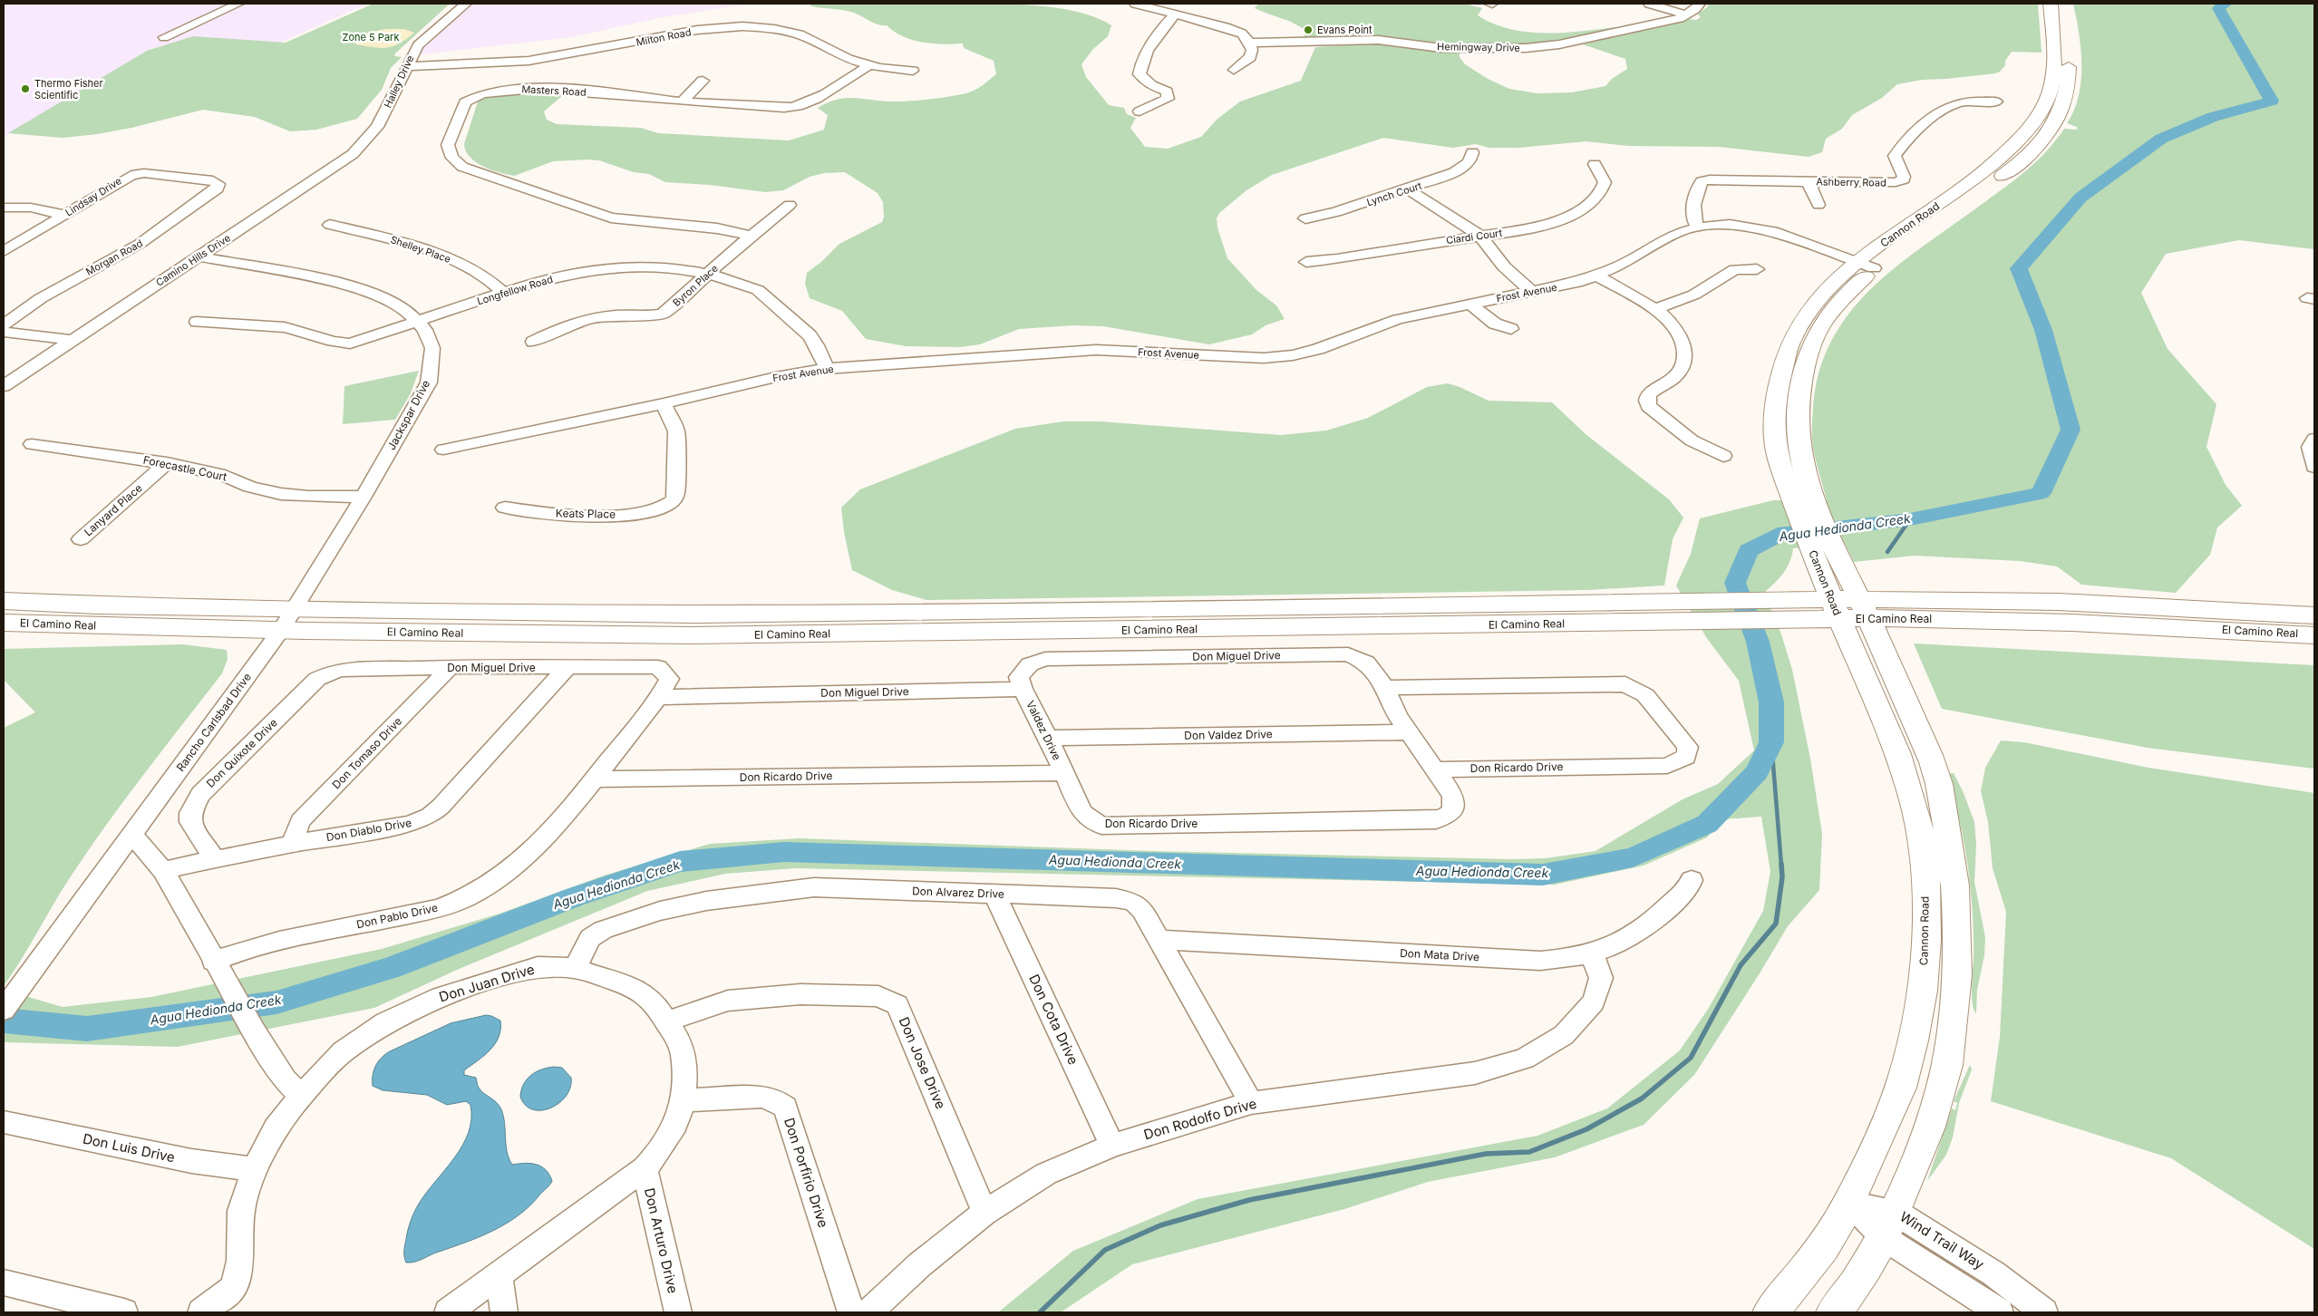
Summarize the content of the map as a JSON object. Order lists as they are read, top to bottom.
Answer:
{
  "streets": {
    "main road": ["Cannon Road", "El Camino Real"],
    "street": [
      "Milton Road",
      "Hemingway Drive",
      "Halley Drive",
      "Masters Road",
      "Ashberry Road",
      "Lynch Court",
      "Lindsay Drive",
      "Ciardi Court",
      "Shelley Place",
      "Morgan Road",
      "Camino Hills Drive",
      "Byron Place",
      "Longfellow Road",
      "Frost Avenue",
      "Jackspar Drive",
      "Forecastle Court",
      "Lanyard Place",
      "Keats Place",
      "Don Miguel Drive",
      "Rancho Carlsbad Drive",
      "Valdez Drive",
      "Don Valdez Drive",
      "Don Quixote Drive",
      "Don Tomaso Drive",
      "Don Ricardo Drive",
      "Don Diablo Drive",
      "Don Alvarez Drive",
      "Don Pablo Drive",
      "Don Mata Drive",
      "Don Juan Drive",
      "Don Cota Drive",
      "Don Jose Drive",
      "Don Rodolfo Drive",
      "Don Luis Drive",
      "Don Porfirio Drive",
      "Don Arturo Drive",
      "Wind Trail Way"
    ]
  },
  "crossings": [
    ["Milton Road", "Halley Drive"],
    ["Milton Road", "Masters Road"],
    ["Halley Drive", "Camino Hills Drive"],
    ["Masters Road", "Byron Place"],
    ["Ashberry Road", "Frost Avenue"],
    ["Lindsay Drive", "Morgan Road"],
    ["Cannon Road", "Frost Avenue"],
    ["Cannon Road", "El Camino Real"],
    ["Cannon Road", "Wind Trail Way"],
    ["Shelley Place", "Longfellow Road"],
    ["Camino Hills Drive", "Jackspar Drive"],
    ["Byron Place", "Longfellow Road"],
    ["Longfellow Road", "Frost Avenue"],
    ["Longfellow Road", "Jackspar Drive"],
    ["Frost Avenue", "Keats Place"],
    ["Jackspar Drive", "Forecastle Court"],
    ["Jackspar Drive", "El Camino Real"],
    ["Jackspar Drive", "Rancho Carlsbad Drive"],
    ["Forecastle Court", "Lanyard Place"],
    ["El Camino Real", "Rancho Carlsbad Drive"],
    ["Don Miguel Drive", "Valdez Drive"],
    ["Don Miguel Drive", "Don Valdez Drive"],
    ["Don Miguel Drive", "Don Quixote Drive"],
    ["Don Miguel Drive", "Don Tomaso Drive"],
    ["Don Miguel Drive", "Don Ricardo Drive"],
    ["Don Miguel Drive", "Don Diablo Drive"],
    ["Don Miguel Drive", "Don Pablo Drive"],
    ["Valdez Drive", "Don Valdez Drive"],
    ["Valdez Drive", "Don Ricardo Drive"],
    ["Don Quixote Drive", "Don Diablo Drive"],
    ["Don Tomaso Drive", "Don Diablo Drive"],
    ["Don Ricardo Drive", "Don Pablo Drive"],
    ["Don Alvarez Drive", "Don Mata Drive"],
    ["Don Alvarez Drive", "Don Juan Drive"],
    ["Don Alvarez Drive", "Don Cota Drive"],
    ["Don Alvarez Drive", "Don Rodolfo Drive"],
    ["Don Mata Drive", "Don Rodolfo Drive"],
    ["Don Juan Drive", "Don Jose Drive"],
    ["Don Juan Drive", "Don Luis Drive"],
    ["Don Juan Drive", "Don Porfirio Drive"],
    ["Don Juan Drive", "Don Arturo Drive"],
    ["Don Cota Drive", "Don Rodolfo Drive"],
    ["Don Jose Drive", "Don Rodolfo Drive"]
  ],
  "water": ["Agua Hedionda Creek"],
  "parks": ["Zone 5 Park"],
  "places": ["Evans Point", "Thermo Fisher Scientific"]
}
